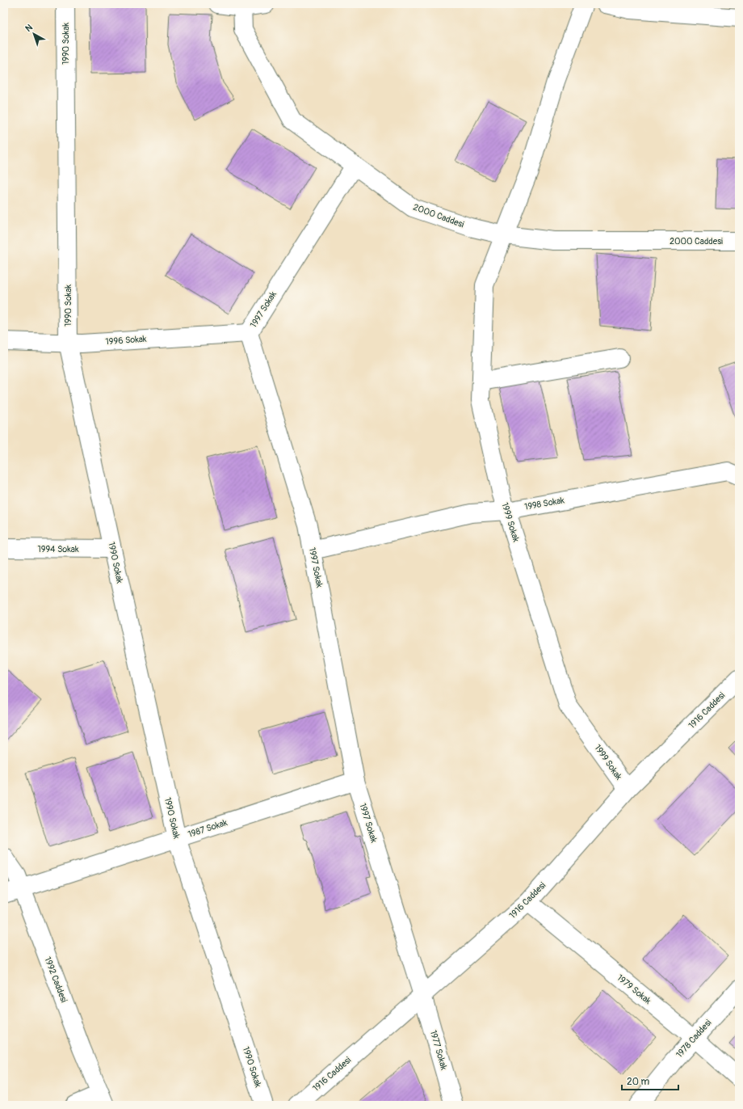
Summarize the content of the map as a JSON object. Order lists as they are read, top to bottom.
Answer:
{
  "streets": {
    "street": [
      "1990 Sokak",
      "2000 Caddesi",
      "1997 Sokak",
      "1996 Sokak",
      "1998 Sokak",
      "1999 Sokak",
      "1994 Sokak",
      "1916 Caddesi",
      "1987 Sokak",
      "1992 Caddesi",
      "1979 Sokak",
      "1978 Caddesi",
      "1977 Sokak"
    ]
  },
  "crossings": [
    ["1990 Sokak", "1996 Sokak"],
    ["1990 Sokak", "1994 Sokak"],
    ["1990 Sokak", "1987 Sokak"],
    ["2000 Caddesi", "1997 Sokak"],
    ["2000 Caddesi", "1999 Sokak"],
    ["1997 Sokak", "1996 Sokak"],
    ["1997 Sokak", "1998 Sokak"],
    ["1997 Sokak", "1916 Caddesi"],
    ["1997 Sokak", "1987 Sokak"],
    ["1997 Sokak", "1977 Sokak"],
    ["1998 Sokak", "1999 Sokak"],
    ["1999 Sokak", "1916 Caddesi"],
    ["1916 Caddesi", "1979 Sokak"],
    ["1916 Caddesi", "1977 Sokak"],
    ["1987 Sokak", "1992 Caddesi"],
    ["1979 Sokak", "1978 Caddesi"]
  ],
  "scale_bar": "20 m",
  "north": "top left"
}
